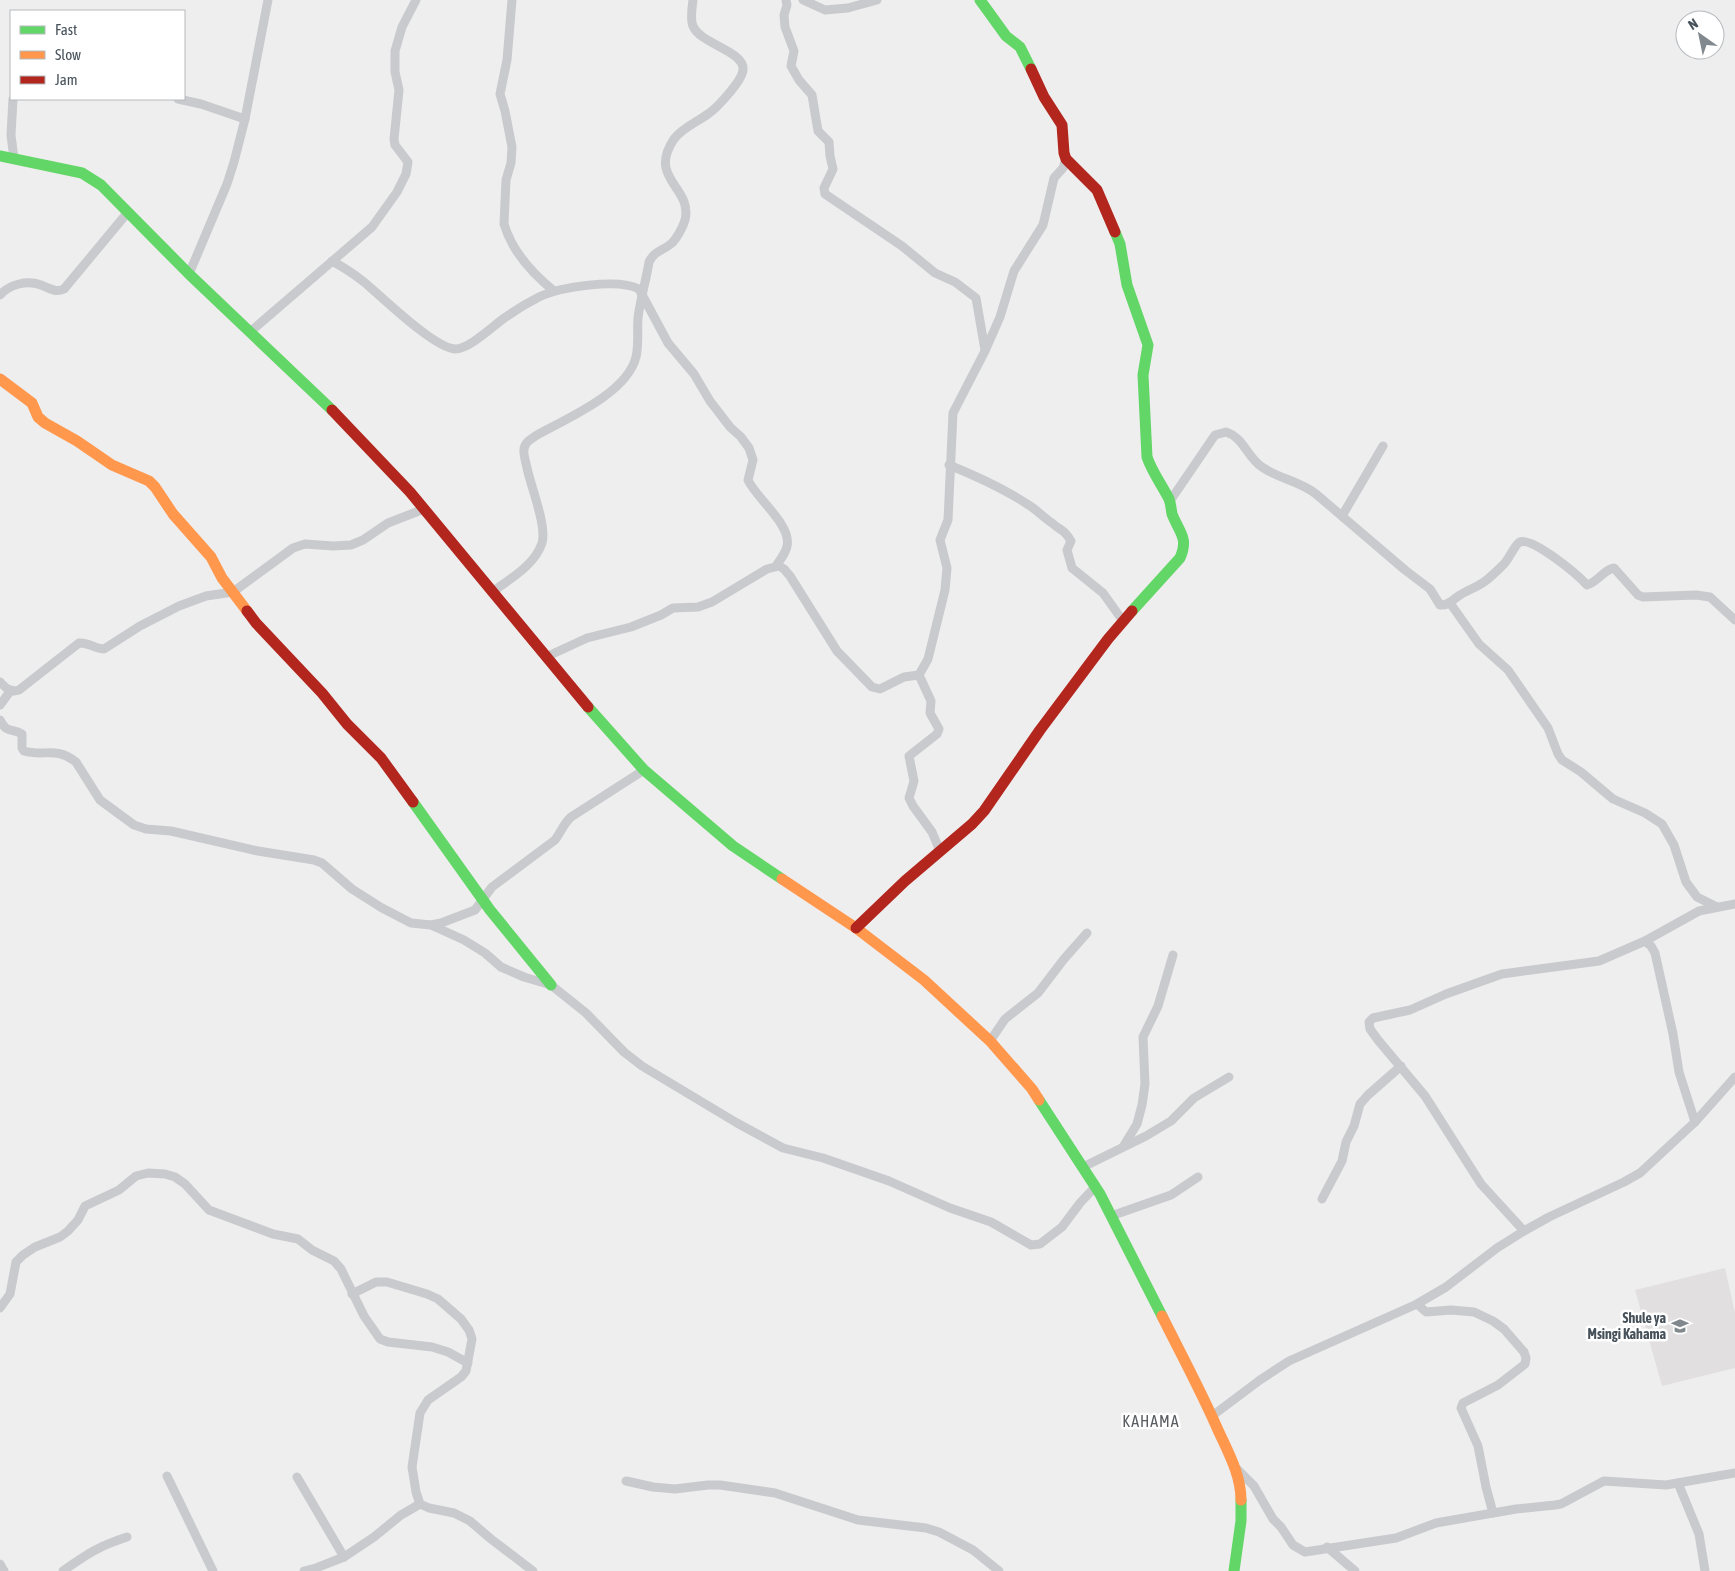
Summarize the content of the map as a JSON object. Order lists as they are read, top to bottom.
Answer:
{
  "districts": ["KAHAMA"],
  "places": {
    "school or university": ["Shule ya Msingi Kahama"]
  },
  "legend": ["Fast", "Slow", "Jam"],
  "north": "top left"
}
